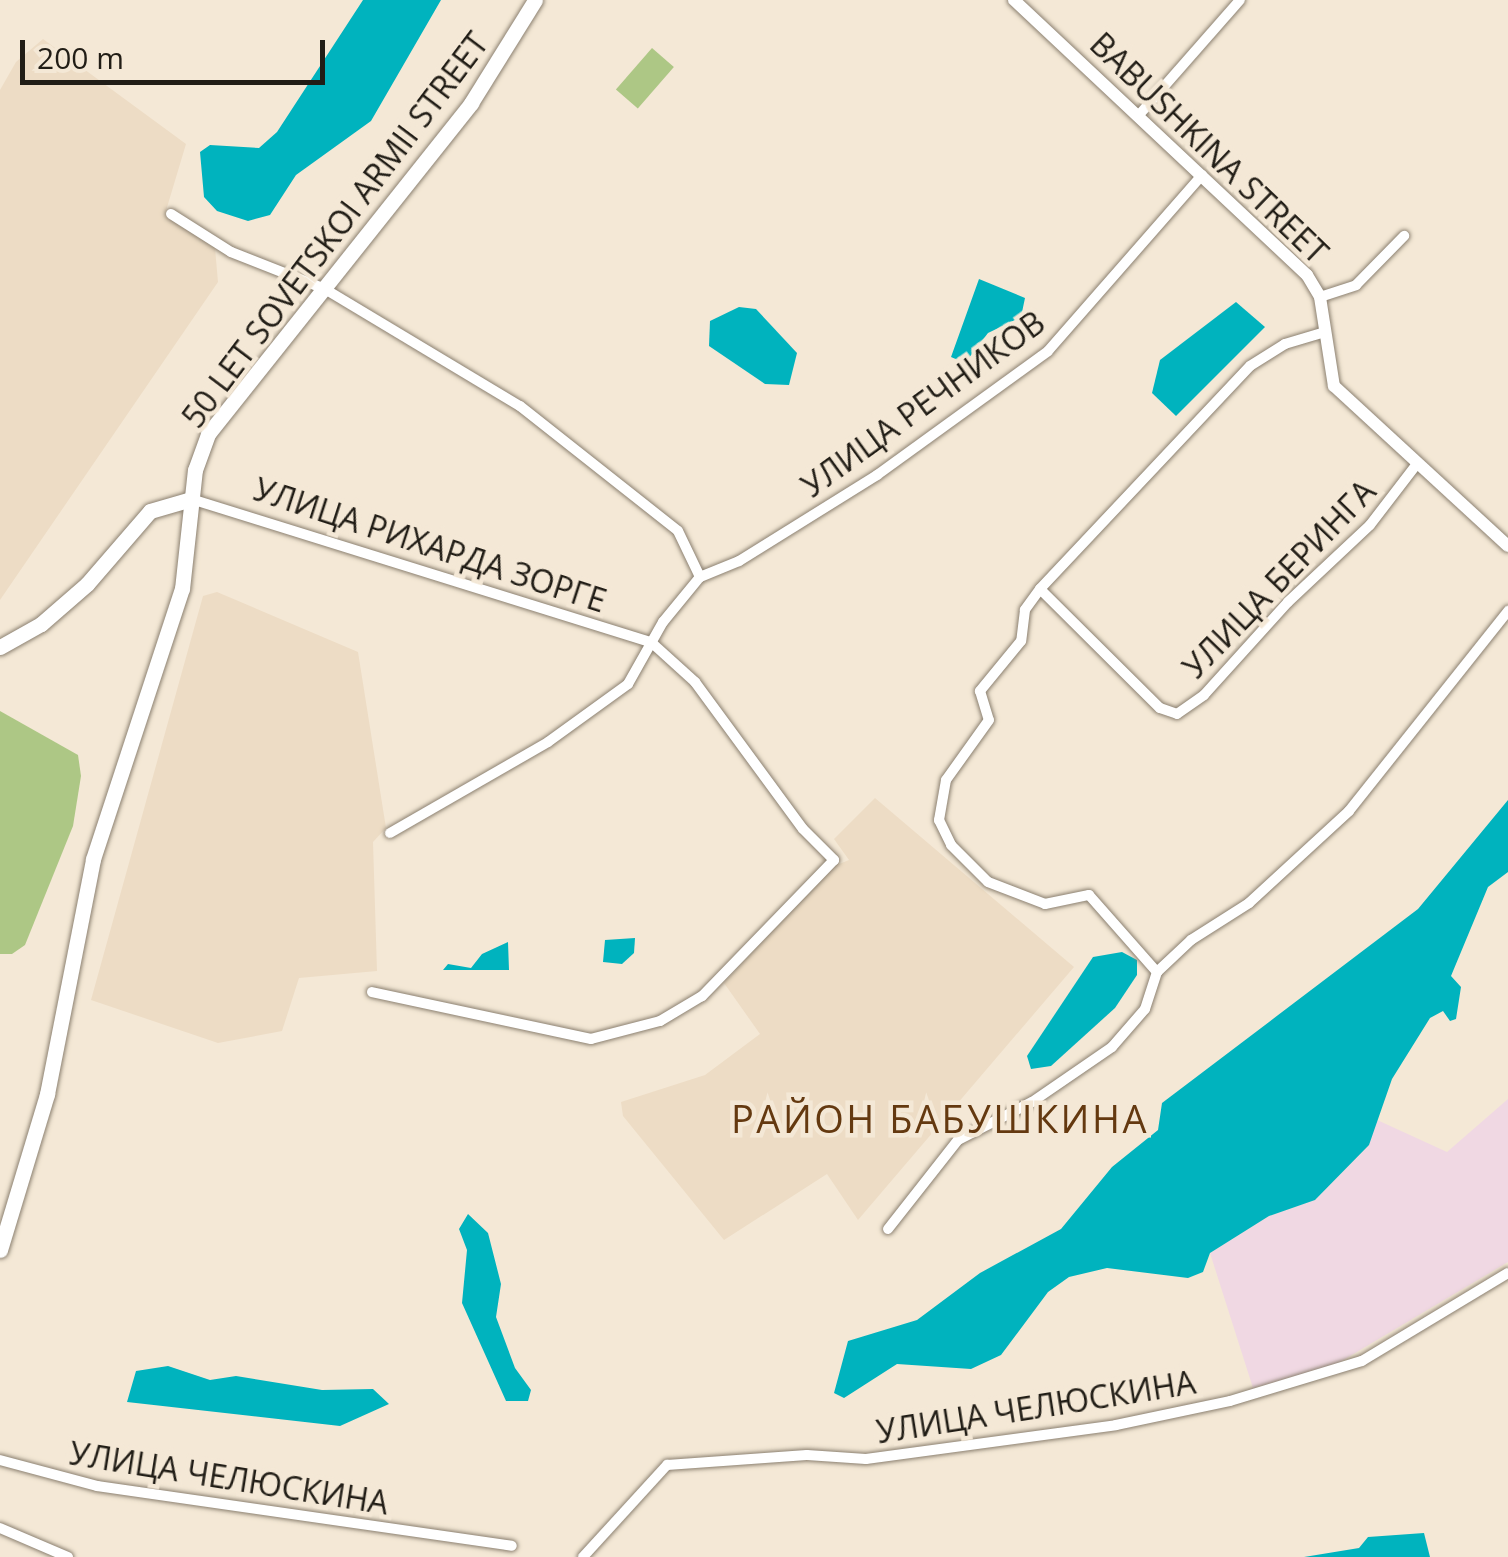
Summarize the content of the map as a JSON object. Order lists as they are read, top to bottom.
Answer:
{
  "streets": {
    "main road": ["50 LET SOVETSKOI ARMII STREET"],
    "street": [
      "BABUSHKINA STREET",
      "УЛИЦА РЕЧНИКОВ",
      "УЛИЦА РИХАРДА ЗОРГЕ",
      "УЛИЦА БЕРИНГА",
      "УЛИЦА ЧЕЛЮСКИНА"
    ]
  },
  "crossings": [
    ["BABUSHKINA STREET", "УЛИЦА РЕЧНИКОВ"],
    ["50 LET SOVETSKOI ARMII STREET", "УЛИЦА РИХАРДА ЗОРГЕ"]
  ],
  "districts": ["РАЙОН БАБУШКИНА"],
  "scale_bar": "200 m"
}
